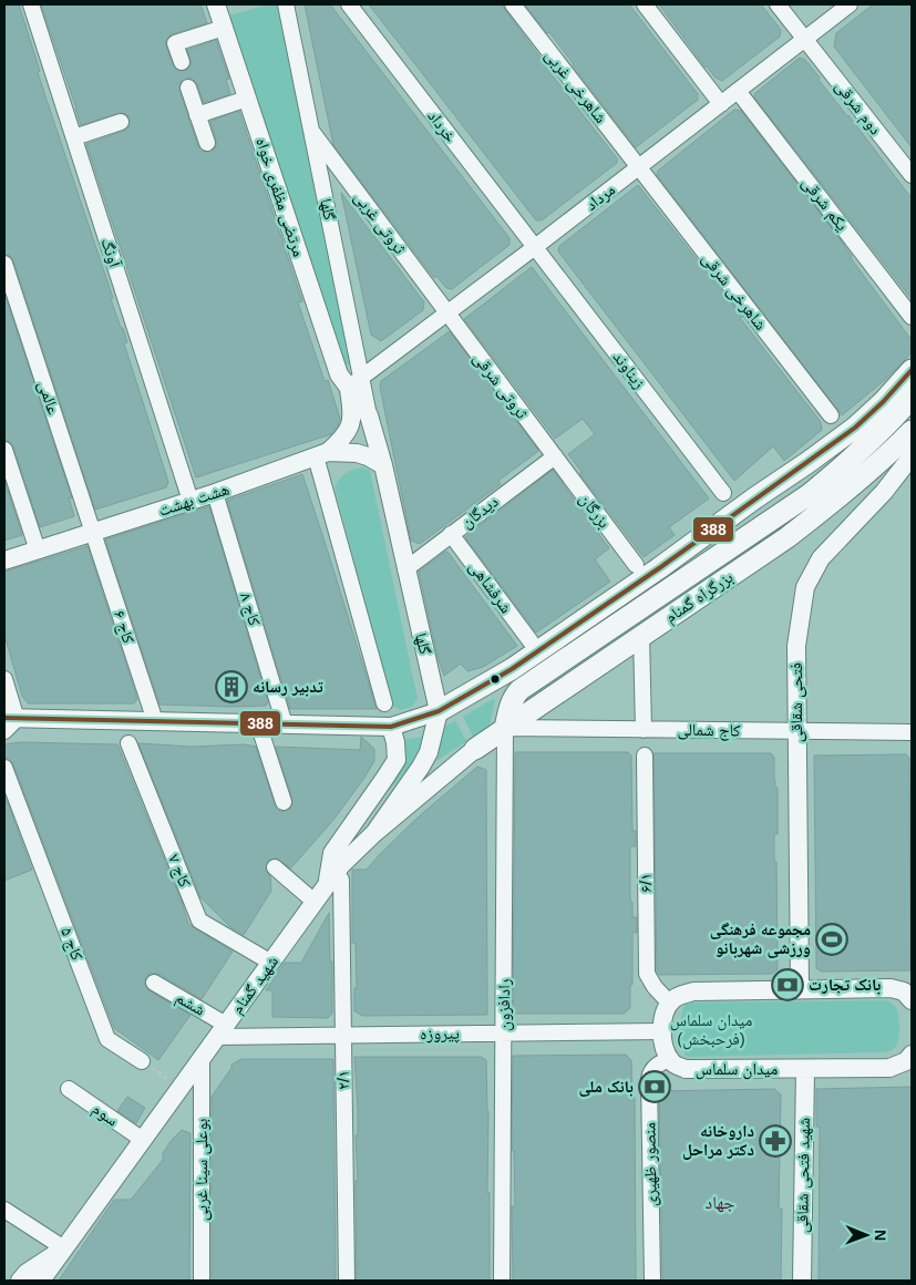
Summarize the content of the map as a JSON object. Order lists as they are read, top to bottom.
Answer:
{
  "streets": {
    "highway": ["بزرگراه گمنام"],
    "main road": [
      "مرتضی مظفری خواه",
      "گلها",
      "هشت بهشت",
      "فتحی شقاقی",
      "شهید گمنام",
      "میدان سلماس",
      "شهید فتحی شقاقی"
    ],
    "street": [
      "شاهرخی غربی",
      "دوم شرقی",
      "خرداد",
      "مرداد",
      "یکم شرقی",
      "ثروتی غربی",
      "آونگ",
      "شاهرخی شرقی",
      "زیناوند",
      "ثروتی شرقی",
      "عالمی",
      "بزرگان",
      "دیدگان",
      "شرفشاهی",
      "کاج ۸",
      "کاج ۶",
      "کاج شمالی",
      "کاج ۷",
      "۶/۱",
      "کاج ۵",
      "ششم",
      "رادافزون",
      "پیروزه",
      "۲/۱",
      "سوم",
      "منصور ظهیری",
      "بوعلی سینا غربی"
    ]
  },
  "crossings": [
    ["شاهرخی غربی", "مرداد"],
    ["شاهرخی غربی", "شاهرخی شرقی"],
    ["دوم شرقی", "مرداد"],
    ["خرداد", "مرداد"],
    ["خرداد", "زیناوند"],
    ["مرتضی مظفری خواه", "مرداد"],
    ["مرتضی مظفری خواه", "گلها"],
    ["مرداد", "یکم شرقی"],
    ["مرداد", "گلها"],
    ["مرداد", "ثروتی غربی"],
    ["مرداد", "شاهرخی شرقی"],
    ["مرداد", "زیناوند"],
    ["مرداد", "ثروتی شرقی"],
    ["گلها", "ثروتی غربی"],
    ["گلها", "هشت بهشت"],
    ["گلها", "دیدگان"],
    ["ثروتی غربی", "ثروتی شرقی"],
    ["آونگ", "هشت بهشت"],
    ["ثروتی شرقی", "بزرگان"],
    ["ثروتی شرقی", "دیدگان"],
    ["عالمی", "هشت بهشت"],
    ["عالمی", "کاج ۶"],
    ["هشت بهشت", "کاج ۸"],
    ["هشت بهشت", "کاج ۶"],
    ["بزرگان", "دیدگان"],
    ["دیدگان", "شرفشاهی"],
    ["بزرگراه گمنام", "کاج شمالی"],
    ["بزرگراه گمنام", "شهید گمنام"],
    ["بزرگراه گمنام", "رادافزون"],
    ["فتحی شقاقی", "کاج شمالی"],
    ["کاج شمالی", "رادافزون"],
    ["کاج ۷", "شهید گمنام"],
    ["شهید گمنام", "ششم"],
    ["شهید گمنام", "پیروزه"],
    ["شهید گمنام", "۲/۱"],
    ["شهید گمنام", "سوم"],
    ["شهید گمنام", "بوعلی سینا غربی"],
    ["ششم", "پیروزه"],
    ["رادافزون", "پیروزه"],
    ["پیروزه", "۲/۱"],
    ["میدان سلماس", "منصور ظهیری"],
    ["میدان سلماس", "شهید فتحی شقاقی"]
  ],
  "districts": ["جهاد"],
  "parks": ["میدان سلماس (فرحبخش)"],
  "places": {
    "building": ["تدبیر رسانه"],
    "sports": ["مجموعه فرهنگی ورزشی شهربانو"],
    "bank": ["بانک تجارت", "بانک ملی"],
    "pharmacy": ["داروخانه دکتر مراحل"]
  },
  "lines": ["transit line 388"],
  "north": "right"
}
